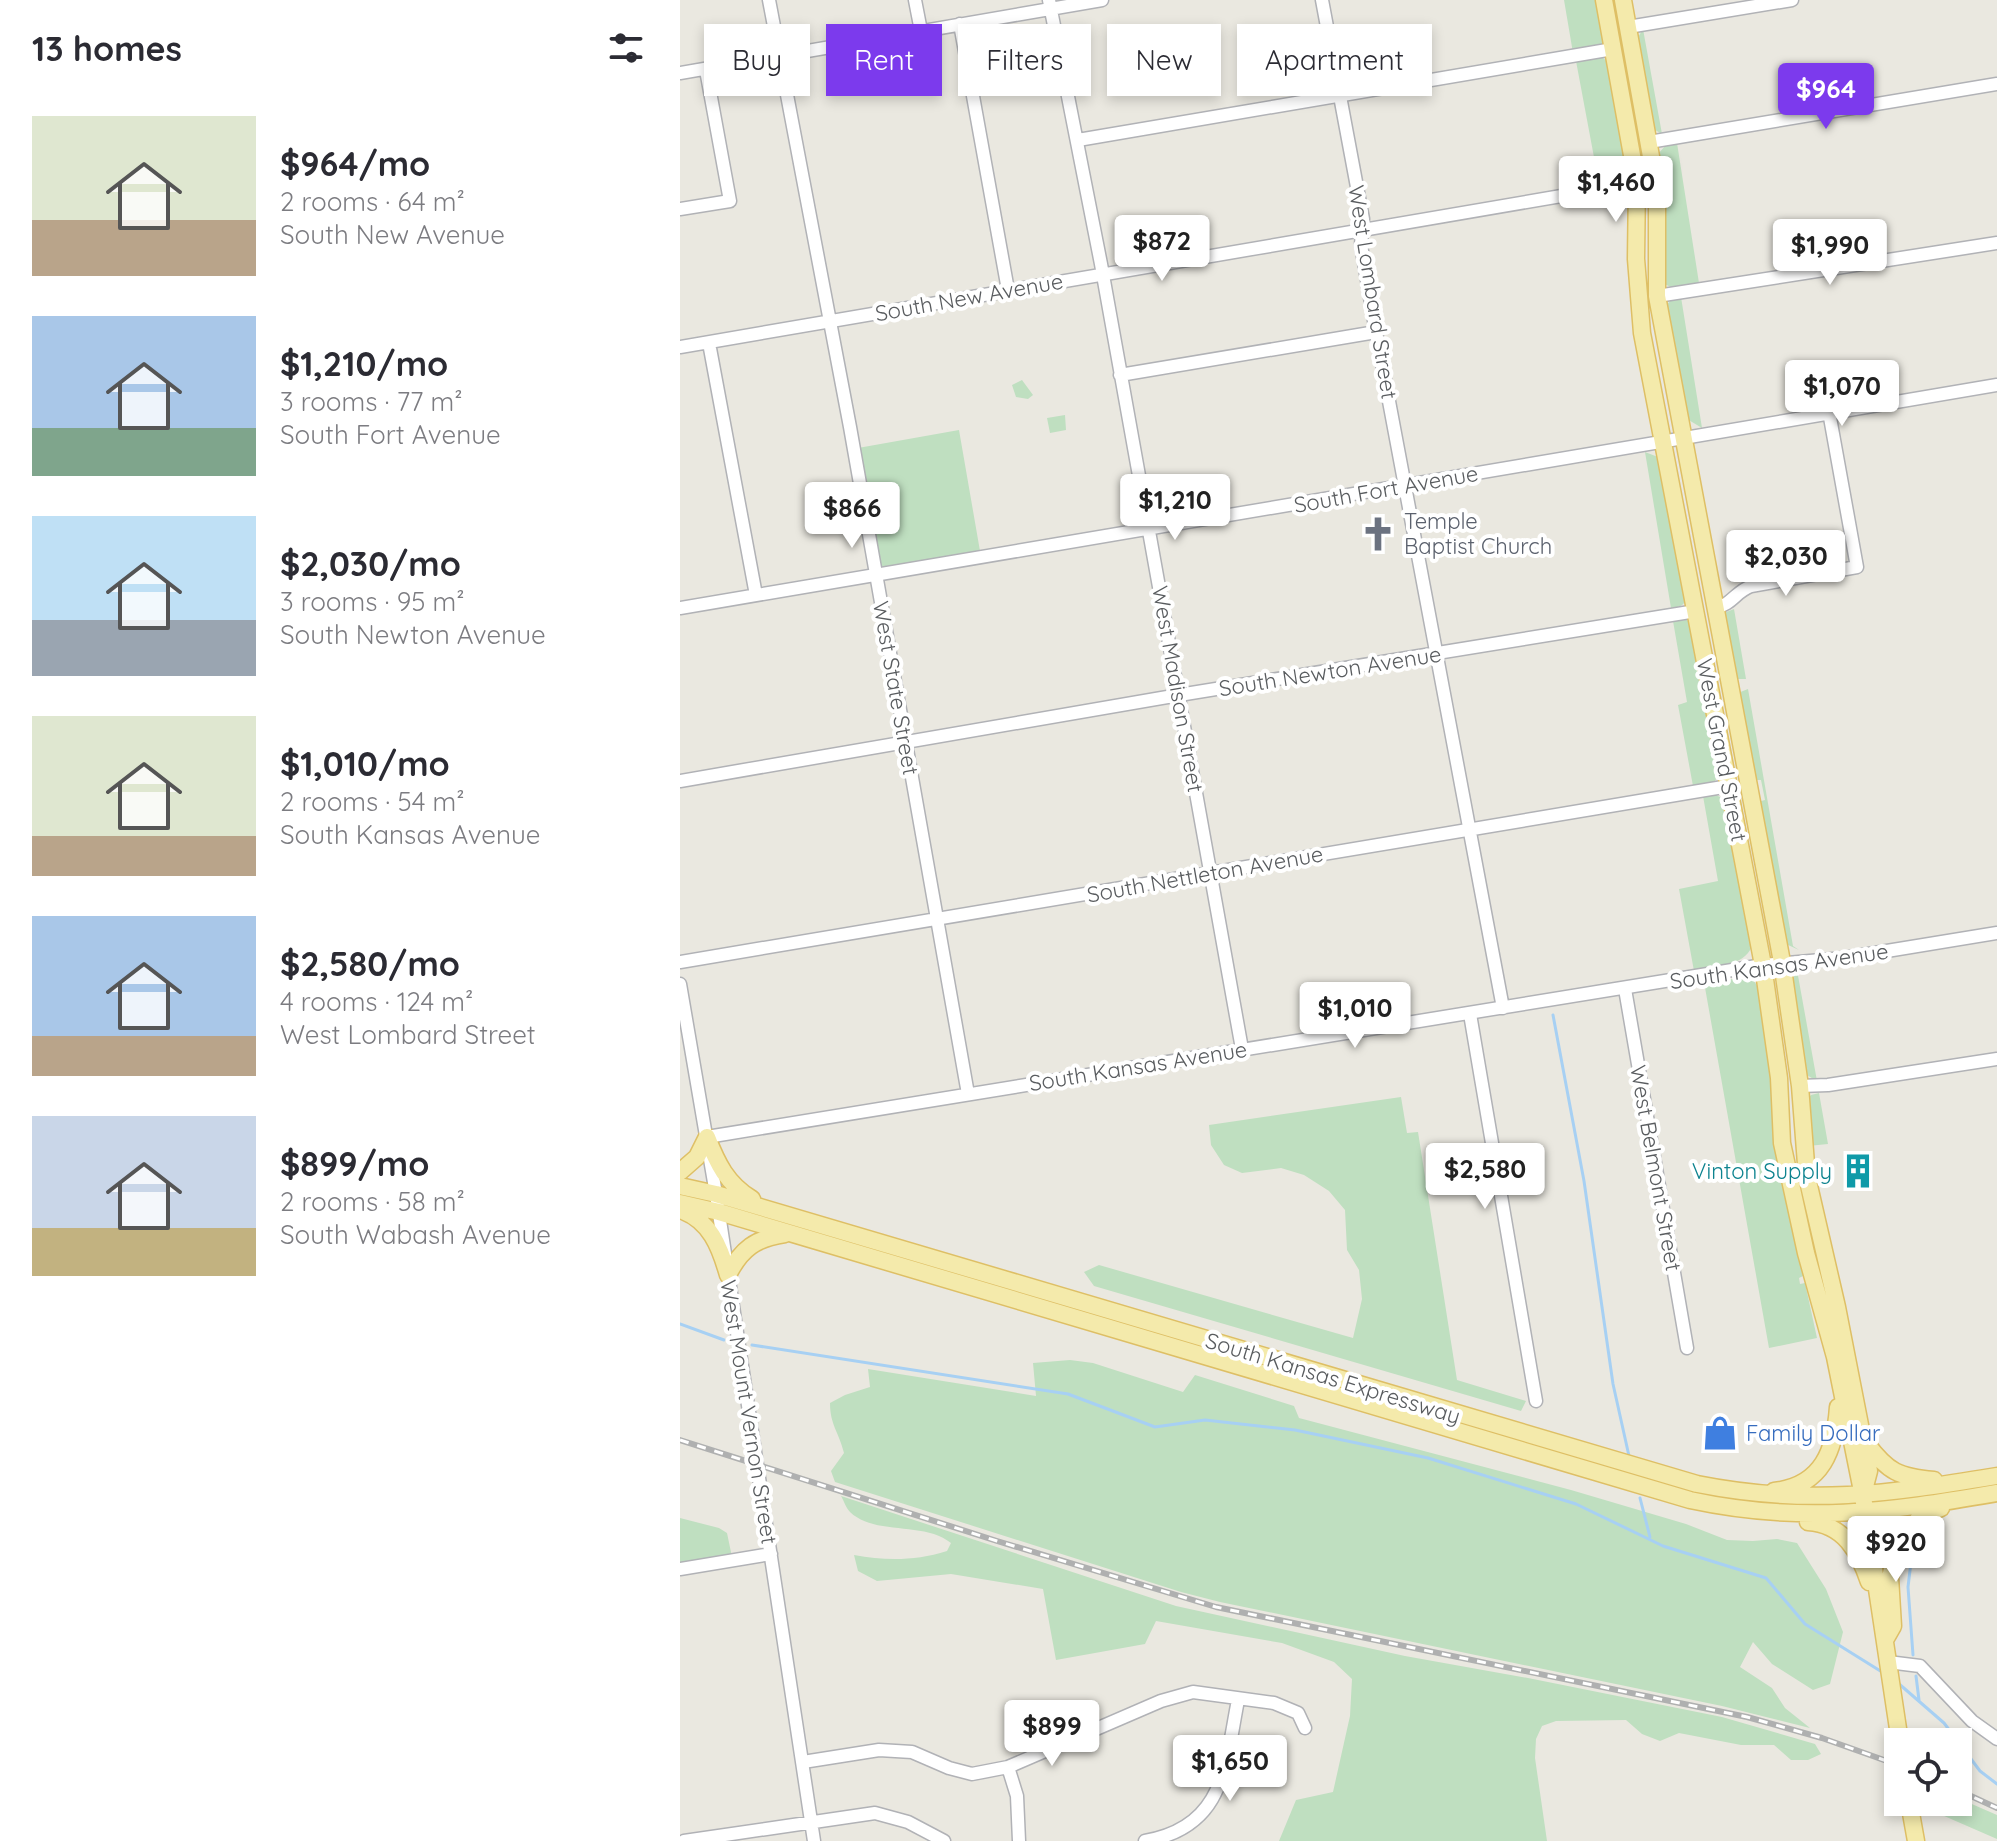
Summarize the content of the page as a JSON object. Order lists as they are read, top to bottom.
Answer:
{
  "streets": {
    "main road": ["West Grand Street", "South Kansas Expressway"],
    "street": [
      "West Lombard Street",
      "South New Avenue",
      "South Fort Avenue",
      "South Newton Avenue",
      "West State Street",
      "West Madison Street",
      "South Nettleton Avenue",
      "South Kansas Avenue",
      "West Belmont Street",
      "West Mount Vernon Street"
    ]
  },
  "crossings": [
    ["West Lombard Street", "South New Avenue"],
    ["West Lombard Street", "South Fort Avenue"],
    ["West Lombard Street", "South Newton Avenue"],
    ["West Lombard Street", "South Nettleton Avenue"],
    ["West Lombard Street", "South Kansas Avenue"],
    ["South New Avenue", "West State Street"],
    ["South New Avenue", "West Madison Street"],
    ["South New Avenue", "West Grand Street"],
    ["South Fort Avenue", "West State Street"],
    ["South Fort Avenue", "West Madison Street"],
    ["South Fort Avenue", "West Grand Street"],
    ["South Newton Avenue", "West State Street"],
    ["South Newton Avenue", "West Madison Street"],
    ["South Newton Avenue", "West Grand Street"],
    ["West State Street", "South Nettleton Avenue"],
    ["West State Street", "South Kansas Avenue"],
    ["West Madison Street", "South Nettleton Avenue"],
    ["West Madison Street", "South Kansas Avenue"],
    ["West Grand Street", "South Nettleton Avenue"],
    ["West Grand Street", "South Kansas Avenue"],
    ["West Grand Street", "South Kansas Expressway"],
    ["South Kansas Avenue", "West Belmont Street"],
    ["South Kansas Avenue", "West Mount Vernon Street"],
    ["South Kansas Expressway", "West Mount Vernon Street"]
  ],
  "places": {
    "church": ["Temple Baptist Church"],
    "building": ["Vinton Supply"],
    "shop": ["Family Dollar"]
  },
  "page": {
    "heading": "13 homes",
    "chip": [
      "Buy",
      "Rent",
      "Filters",
      "New",
      "Apartment"
    ],
    "price": [
      "$964",
      "$1,460",
      "$872",
      "$1,990",
      "$1,070",
      "$1,210",
      "$866",
      "$2,030",
      "$1,010",
      "$2,580",
      "$920",
      "$899",
      "$1,650"
    ],
    "list": [
      {
        "name": "$964/mo",
        "note": "2 rooms · 64 m² · South New Avenue"
      },
      {
        "name": "$1,210/mo",
        "note": "3 rooms · 77 m² · South Fort Avenue"
      },
      {
        "name": "$2,030/mo",
        "note": "3 rooms · 95 m² · South Newton Avenue"
      },
      {
        "name": "$1,010/mo",
        "note": "2 rooms · 54 m² · South Kansas Avenue"
      },
      {
        "name": "$2,580/mo",
        "note": "4 rooms · 124 m² · West Lombard Street"
      },
      {
        "name": "$899/mo",
        "note": "2 rooms · 58 m² · South Wabash Avenue"
      }
    ]
  }
}
